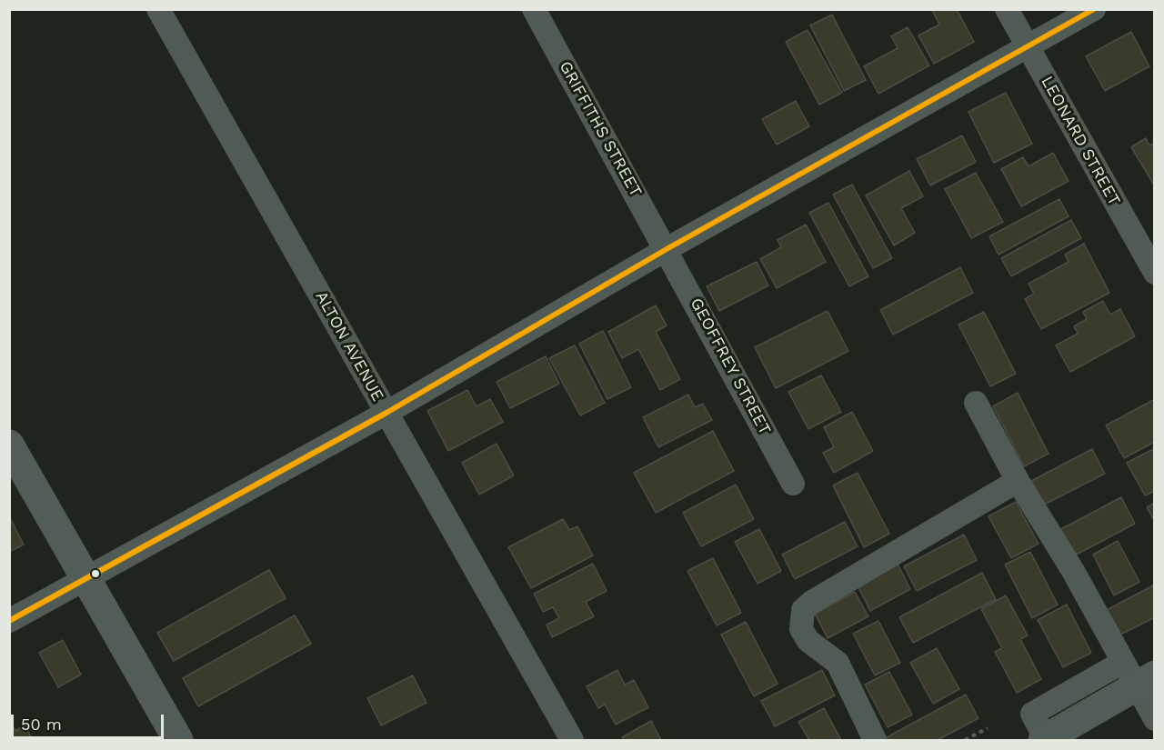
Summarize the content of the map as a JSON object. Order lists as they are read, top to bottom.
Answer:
{
  "streets": {
    "street": [
      "GRIFFITHS STREET",
      "LEONARD STREET",
      "ALTON AVENUE",
      "GEOFFREY STREET"
    ]
  },
  "crossings": [
    ["GRIFFITHS STREET", "GEOFFREY STREET"]
  ],
  "scale_bar": "50 m"
}
